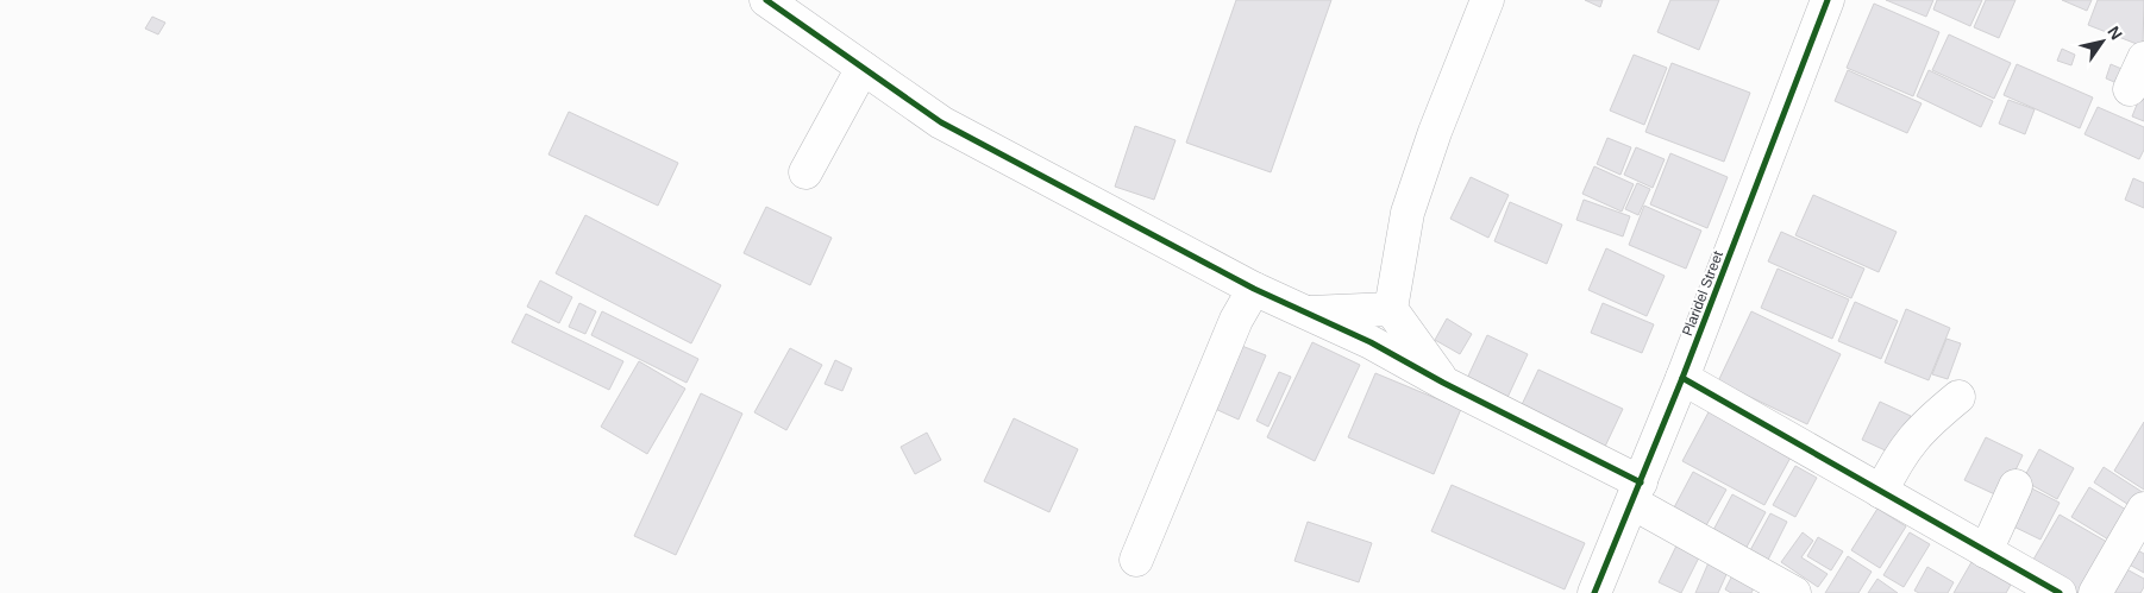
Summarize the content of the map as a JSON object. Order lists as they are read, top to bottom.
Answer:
{
  "streets": {
    "street": ["Plaridel Street"]
  },
  "north": "top right"
}
